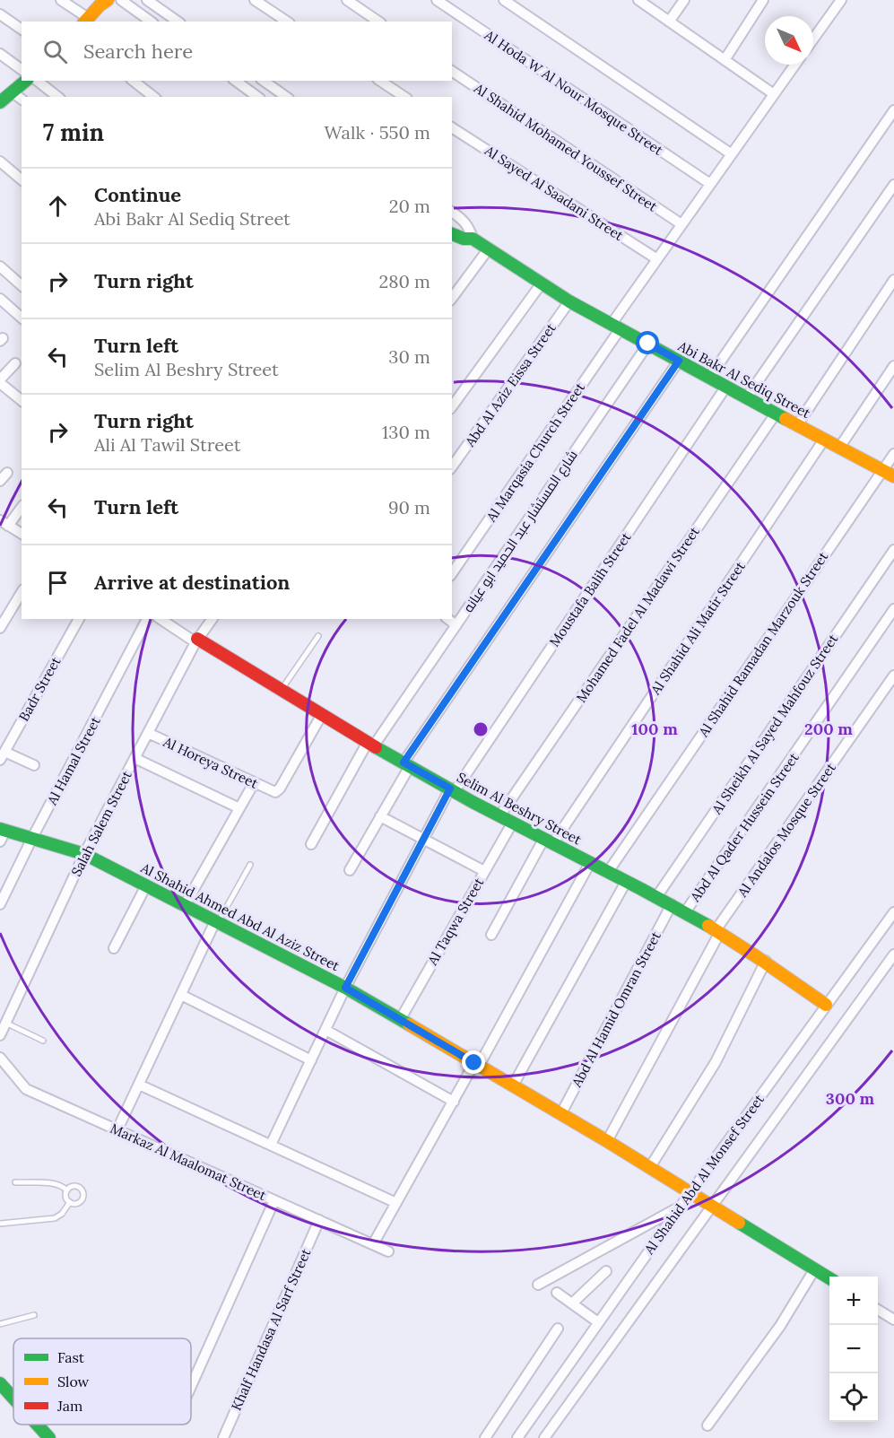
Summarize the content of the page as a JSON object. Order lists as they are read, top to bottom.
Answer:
{
  "streets": {
    "street": [
      "Al Hoda W Al Nour Mosque Street",
      "Al Shahid Mohamed Youssef Street",
      "Al Sayed Al Saadani Street",
      "Abi Bakr Al Sediq Street",
      "Abd Al Aziz Eissa Street",
      "Al Marqasia Church Street",
      "شارع المستشار عبد الحميد ابو عيانه",
      "Moustafa Balih Street",
      "Mohamed Fadel Al Madawi Street",
      "Al Shahid Ali Matir Street",
      "Al Shahid Ramadan Marzouk Street",
      "Badr Street",
      "Al Sheikh Al Sayed Mahfouz Street",
      "Al Hamal Street",
      "Al Horeya Street",
      "Selim Al Beshry Street",
      "Salah Salem Street",
      "Abd Al Qader Hussein Street",
      "Al Andalos Mosque Street",
      "Al Shahid Ahmed Abd Al Aziz Street",
      "Al Taqwa Street",
      "Abd Al Hamid Omran Street",
      "Markaz Al Maalomat Street",
      "Al Shahid Abd Al Monsef Street",
      "Khalf Handasa Al Sarf Street"
    ]
  },
  "crossings": [
    ["Al Hoda W Al Nour Mosque Street", "Al Marqasia Church Street"],
    ["Al Shahid Mohamed Youssef Street", "Al Marqasia Church Street"],
    ["Al Sayed Al Saadani Street", "Al Marqasia Church Street"],
    ["Abi Bakr Al Sediq Street", "Abd Al Aziz Eissa Street"],
    ["Abi Bakr Al Sediq Street", "Al Marqasia Church Street"],
    ["Abi Bakr Al Sediq Street", "شارع المستشار عبد الحميد ابو عيانه"],
    ["Abi Bakr Al Sediq Street", "Moustafa Balih Street"],
    ["Abi Bakr Al Sediq Street", "Mohamed Fadel Al Madawi Street"],
    ["Abi Bakr Al Sediq Street", "Al Shahid Ali Matir Street"],
    ["Abi Bakr Al Sediq Street", "Al Shahid Ramadan Marzouk Street"],
    ["شارع المستشار عبد الحميد ابو عيانه", "Selim Al Beshry Street"],
    ["Moustafa Balih Street", "Selim Al Beshry Street"],
    ["Moustafa Balih Street", "Al Shahid Ahmed Abd Al Aziz Street"],
    ["Mohamed Fadel Al Madawi Street", "Selim Al Beshry Street"],
    ["Al Shahid Ali Matir Street", "Selim Al Beshry Street"],
    ["Al Shahid Ramadan Marzouk Street", "Selim Al Beshry Street"],
    ["Al Sheikh Al Sayed Mahfouz Street", "Selim Al Beshry Street"],
    ["Al Hamal Street", "Al Shahid Ahmed Abd Al Aziz Street"],
    ["Al Horeya Street", "Selim Al Beshry Street"],
    ["Al Horeya Street", "Salah Salem Street"],
    ["Selim Al Beshry Street", "Salah Salem Street"],
    ["Selim Al Beshry Street", "Abd Al Qader Hussein Street"],
    ["Selim Al Beshry Street", "Al Andalos Mosque Street"],
    ["Selim Al Beshry Street", "Al Taqwa Street"],
    ["Selim Al Beshry Street", "Abd Al Hamid Omran Street"],
    ["Selim Al Beshry Street", "Al Shahid Abd Al Monsef Street"],
    ["Salah Salem Street", "Al Shahid Ahmed Abd Al Aziz Street"],
    ["Al Andalos Mosque Street", "Al Shahid Ahmed Abd Al Aziz Street"],
    ["Al Shahid Ahmed Abd Al Aziz Street", "Al Taqwa Street"],
    ["Al Shahid Ahmed Abd Al Aziz Street", "Abd Al Hamid Omran Street"],
    ["Al Shahid Ahmed Abd Al Aziz Street", "Al Shahid Abd Al Monsef Street"],
    ["Markaz Al Maalomat Street", "Khalf Handasa Al Sarf Street"]
  ],
  "legend": ["Fast", "Slow", "Jam"],
  "north": "bottom right",
  "page": {
    "search": "Search here",
    "heading": ["7 min", "Walk · 550 m"],
    "list": [
      ["Continue", "Abi Bakr Al Sediq Street", "20 m"],
      ["Turn right", "280 m"],
      ["Turn left", "Selim Al Beshry Street", "30 m"],
      ["Turn right", "Ali Al Tawil Street", "130 m"],
      ["Turn left", "90 m"],
      "Arrive at destination"
    ],
    "map_buttons": ["+", "−"]
  },
  "rings": ["100 m", "200 m", "300 m"]
}
